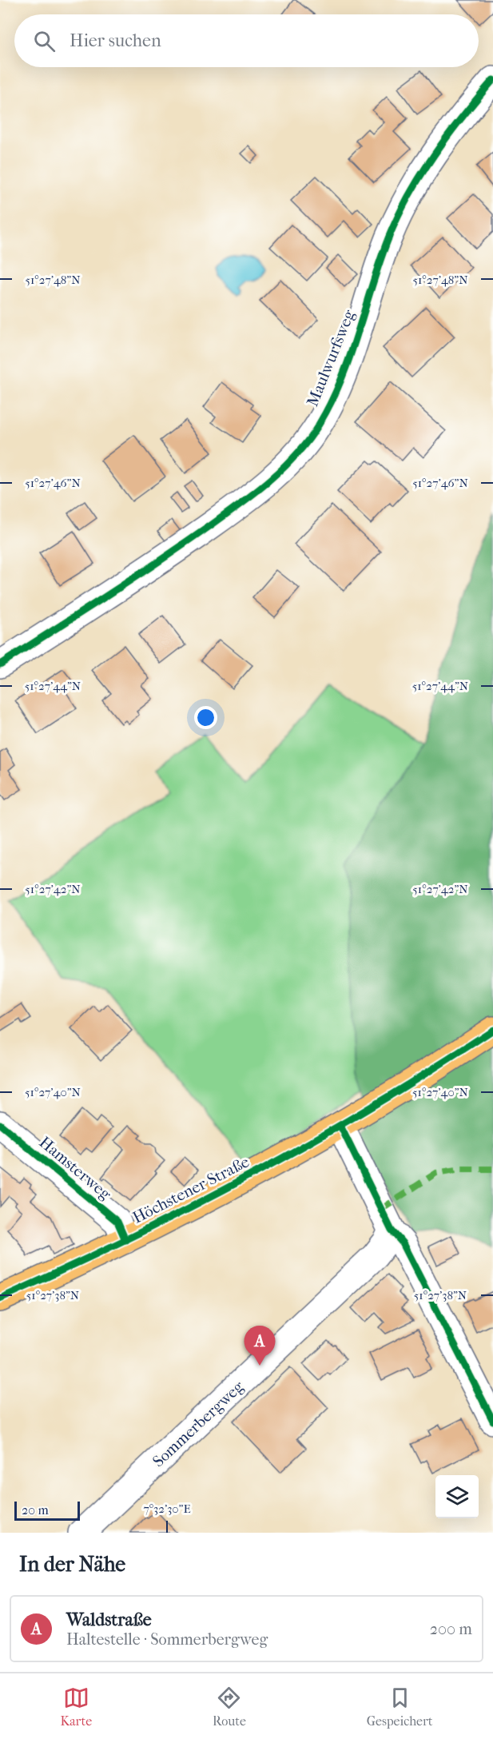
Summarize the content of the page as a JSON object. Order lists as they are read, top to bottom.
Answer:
{
  "streets": {
    "main road": ["Höchstener Straße"],
    "street": ["Maulwurfsweg", "Hamsterweg", "Sommerbergweg"]
  },
  "crossings": [
    ["Hamsterweg", "Höchstener Straße"]
  ],
  "scale_bar": "20 m",
  "page": {
    "search": "Hier suchen",
    "pins": "A",
    "scale": "20 m",
    "heading": "In der Nähe",
    "list": [
      {
        "mark": "A",
        "name": "Waldstraße",
        "note": "Haltestelle · Sommerbergweg",
        "value": "200 m"
      }
    ],
    "nav": ["Karte", "Route", "Gespeichert"]
  },
  "coordinates": [
    "51°27'48\"N",
    "51°27'46\"N",
    "51°27'44\"N",
    "51°27'42\"N",
    "51°27'40\"N",
    "51°27'38\"N",
    "7°32'30\"E"
  ]
}
